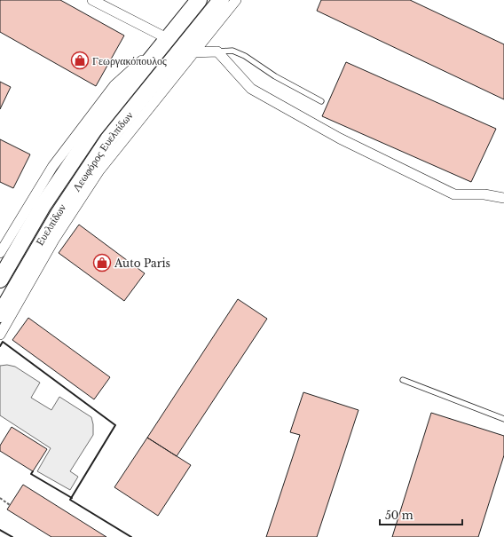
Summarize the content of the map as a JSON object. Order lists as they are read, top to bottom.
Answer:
{
  "streets": {
    "main road": ["Λεωφόρος Ευελπίδων"],
    "street": ["Ευελπίδων"]
  },
  "crossings": [
    ["Λεωφόρος Ευελπίδων", "Ευελπίδων"]
  ],
  "places": {
    "shop": ["Γεωργακόπουλος", "Auto Paris"]
  },
  "scale_bar": "50 m"
}
